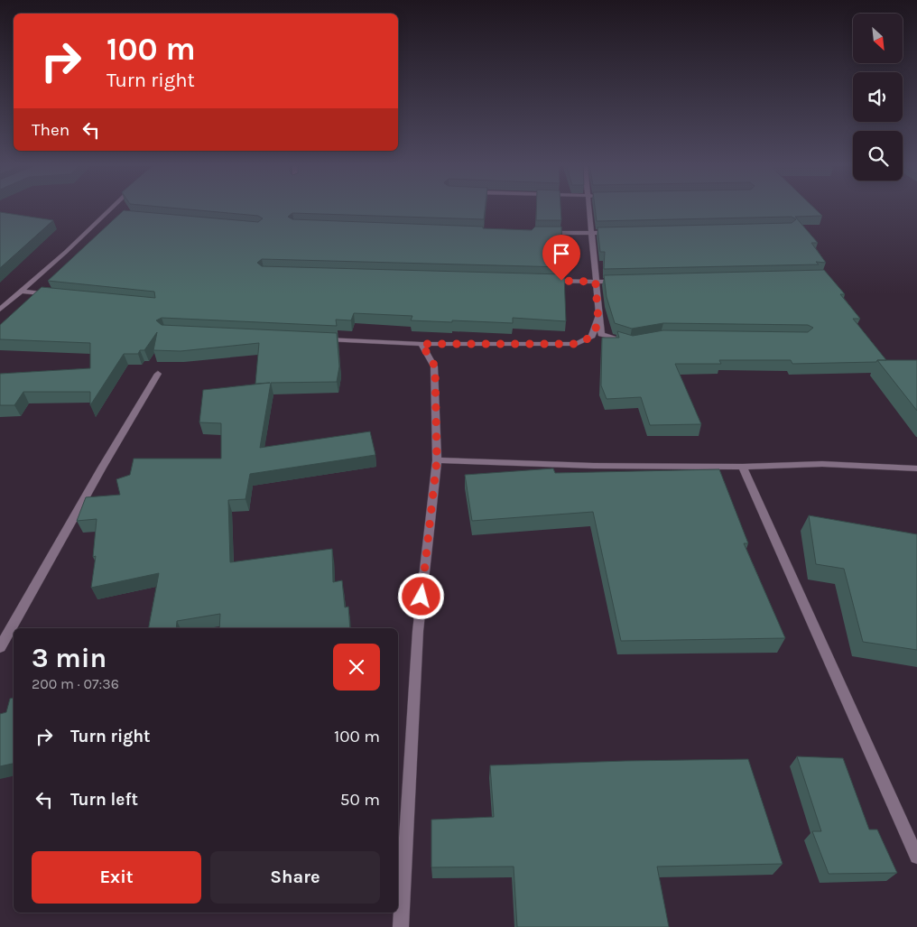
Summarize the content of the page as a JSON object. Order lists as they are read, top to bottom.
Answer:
{
  "north": "bottom right",
  "page": {
    "turn": ["100 m", "Turn right"],
    "then": "Then",
    "heading": ["3 min", "200 m · 07:36"],
    "list": [
      {
        "name": "Turn right",
        "value": "100 m"
      },
      {
        "name": "Turn left",
        "value": "50 m"
      }
    ],
    "buttons": ["Exit", "Share"]
  }
}
